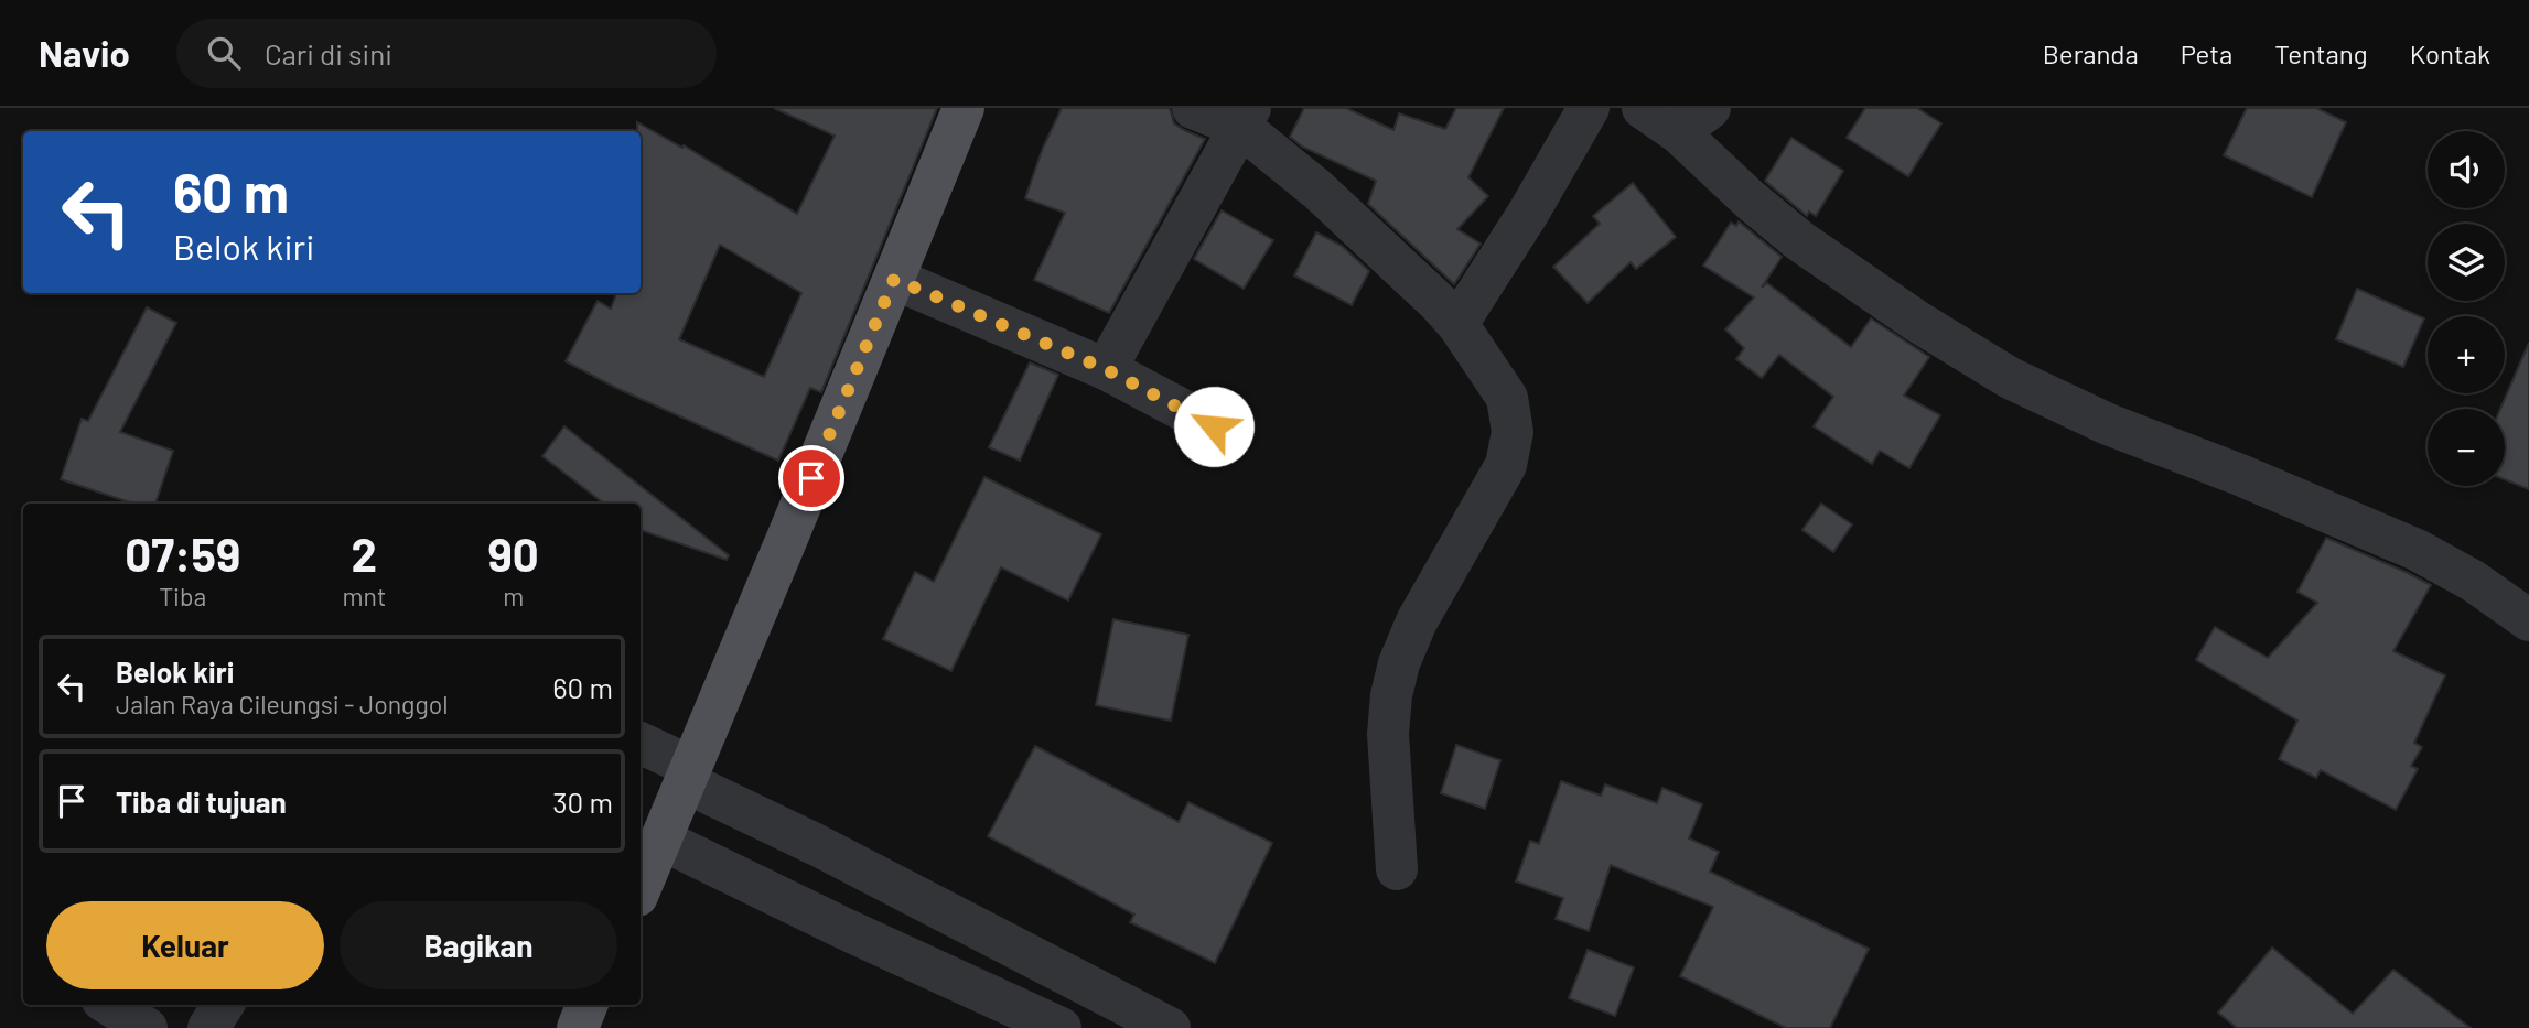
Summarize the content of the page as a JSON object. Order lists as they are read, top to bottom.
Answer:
{
  "page": {
    "header": "Navio",
    "search": "Cari di sini",
    "nav": [
      "Beranda",
      "Peta",
      "Tentang",
      "Kontak"
    ],
    "map_buttons": ["+", "−"],
    "turn": ["60 m", "Belok kiri"],
    "eta": [
      "07:59",
      "Tiba",
      "2",
      "mnt",
      "90",
      "m"
    ],
    "list": [
      {
        "name": "Belok kiri",
        "note": "Jalan Raya Cileungsi - Jonggol",
        "value": "60 m"
      },
      {
        "name": "Tiba di tujuan",
        "value": "30 m"
      }
    ],
    "buttons": ["Keluar", "Bagikan"]
  }
}
